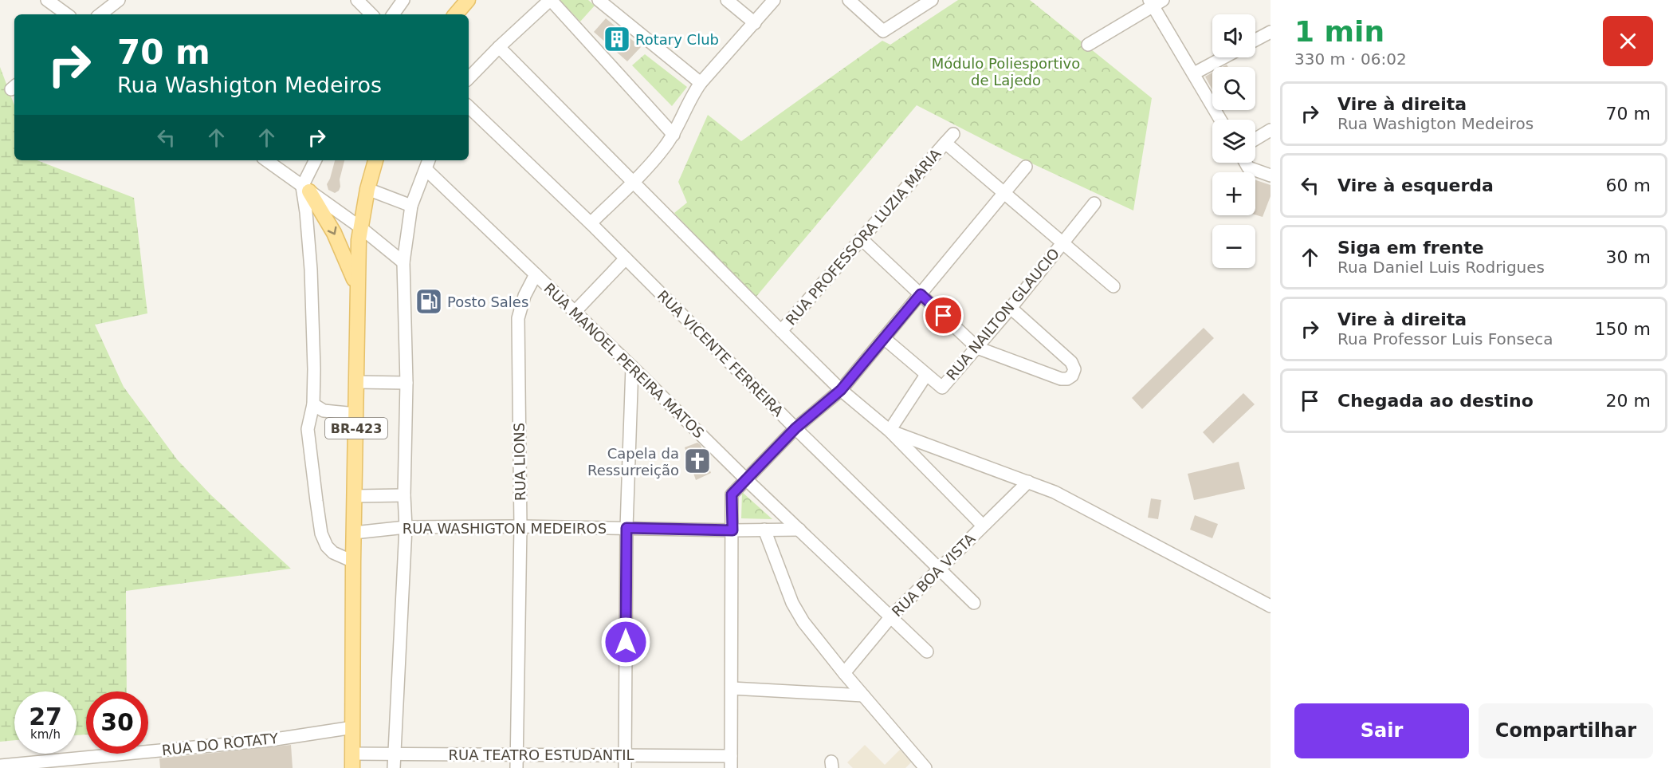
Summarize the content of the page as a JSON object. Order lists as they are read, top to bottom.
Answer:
{
  "streets": {
    "main road": ["BR-423"],
    "street": [
      "RUA PROFESSORA LUZIA MARIA",
      "RUA NAILTON GLAUCIO",
      "RUA VICENTE FERREIRA",
      "RUA MANOEL PEREIRA MATOS",
      "RUA LIONS",
      "RUA WASHIGTON MEDEIROS",
      "RUA BOA VISTA",
      "RUA DO ROTATY",
      "RUA TEATRO ESTUDANTIL"
    ]
  },
  "crossings": [
    ["RUA VICENTE FERREIRA", "RUA BOA VISTA"],
    ["RUA MANOEL PEREIRA MATOS", "RUA LIONS"],
    ["RUA MANOEL PEREIRA MATOS", "RUA WASHIGTON MEDEIROS"],
    ["RUA MANOEL PEREIRA MATOS", "RUA BOA VISTA"],
    ["BR-423", "RUA WASHIGTON MEDEIROS"],
    ["BR-423", "RUA DO ROTATY"],
    ["BR-423", "RUA TEATRO ESTUDANTIL"],
    ["RUA LIONS", "RUA WASHIGTON MEDEIROS"],
    ["RUA LIONS", "RUA TEATRO ESTUDANTIL"]
  ],
  "parks": ["Módulo Poliesportivo de Lajedo"],
  "places": {
    "building": ["Rotary Club"],
    "fuel station": ["Posto Sales"],
    "church": ["Capela da Ressurreição"]
  },
  "page": {
    "heading": ["1 min", "330 m · 06:02"],
    "map_buttons": ["+", "−"],
    "turn": ["70 m", "Rua Washigton Medeiros"],
    "list": [
      {
        "name": "Vire à direita",
        "note": "Rua Washigton Medeiros",
        "value": "70 m"
      },
      {
        "name": "Vire à esquerda",
        "value": "60 m"
      },
      {
        "name": "Siga em frente",
        "note": "Rua Daniel Luis Rodrigues",
        "value": "30 m"
      },
      {
        "name": "Vire à direita",
        "note": "Rua Professor Luis Fonseca",
        "value": "150 m"
      },
      {
        "name": "Chegada ao destino",
        "value": "20 m"
      }
    ],
    "speed": "27 km/h",
    "limit": "30",
    "buttons": ["Sair", "Compartilhar"]
  }
}
